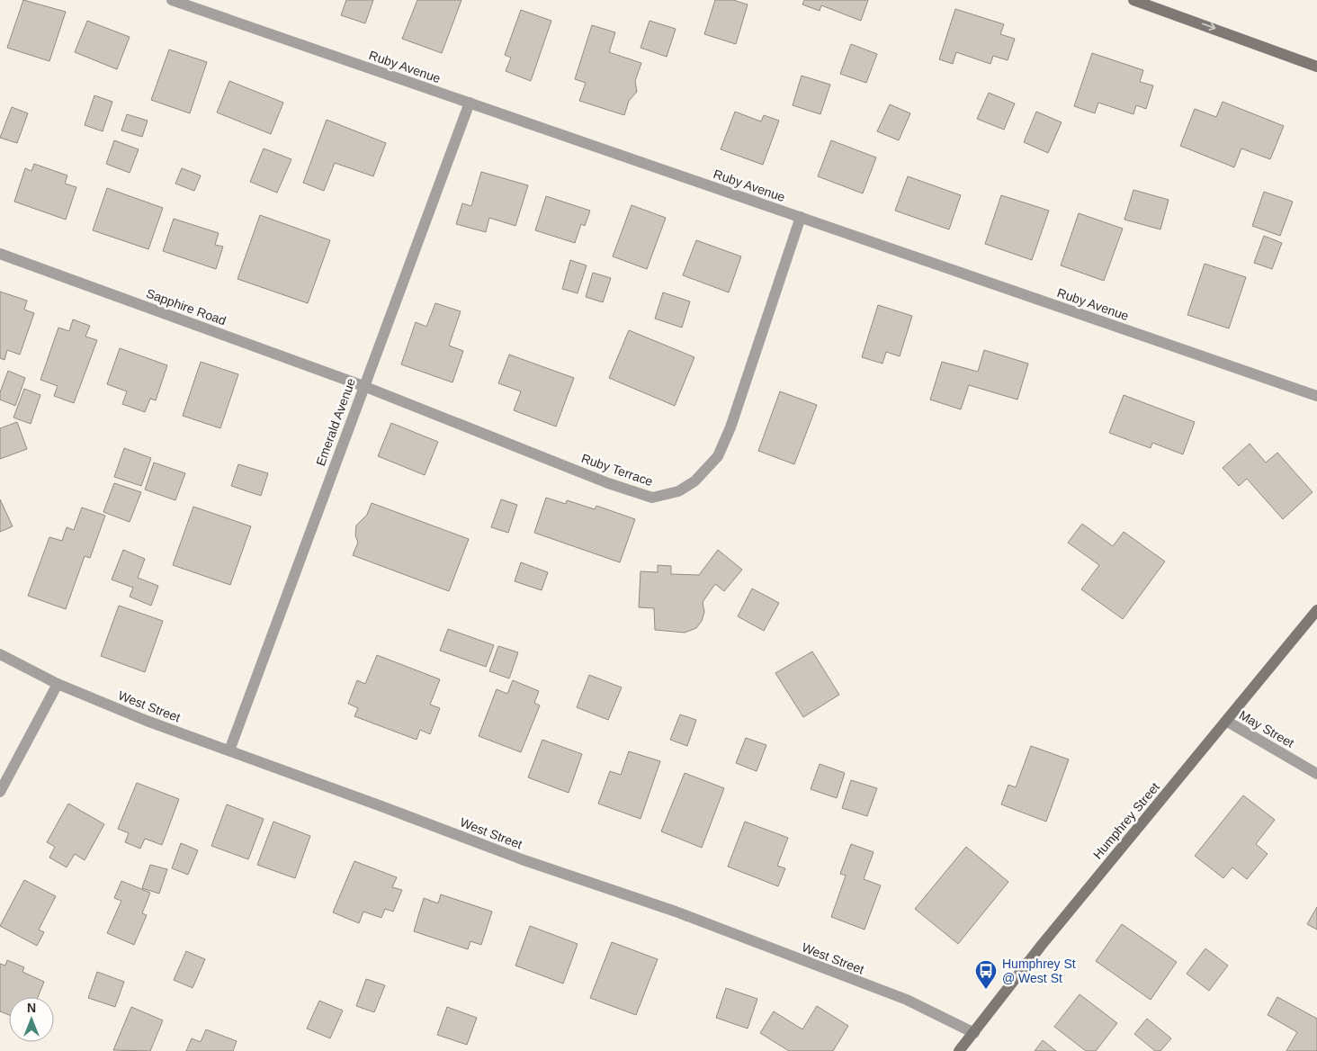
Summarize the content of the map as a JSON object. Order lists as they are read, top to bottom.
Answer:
{
  "streets": {
    "main road": ["Humphrey Street"],
    "street": [
      "Ruby Avenue",
      "Sapphire Road",
      "Emerald Avenue",
      "Ruby Terrace",
      "West Street",
      "May Street"
    ]
  },
  "crossings": [
    ["Ruby Avenue", "Emerald Avenue"],
    ["Ruby Avenue", "Ruby Terrace"],
    ["Sapphire Road", "Emerald Avenue"],
    ["Sapphire Road", "Ruby Terrace"],
    ["Emerald Avenue", "Ruby Terrace"],
    ["Emerald Avenue", "West Street"],
    ["West Street", "Humphrey Street"],
    ["May Street", "Humphrey Street"]
  ],
  "places": {
    "bus stop": ["Humphrey St @ West St"]
  },
  "north": "top"
}
